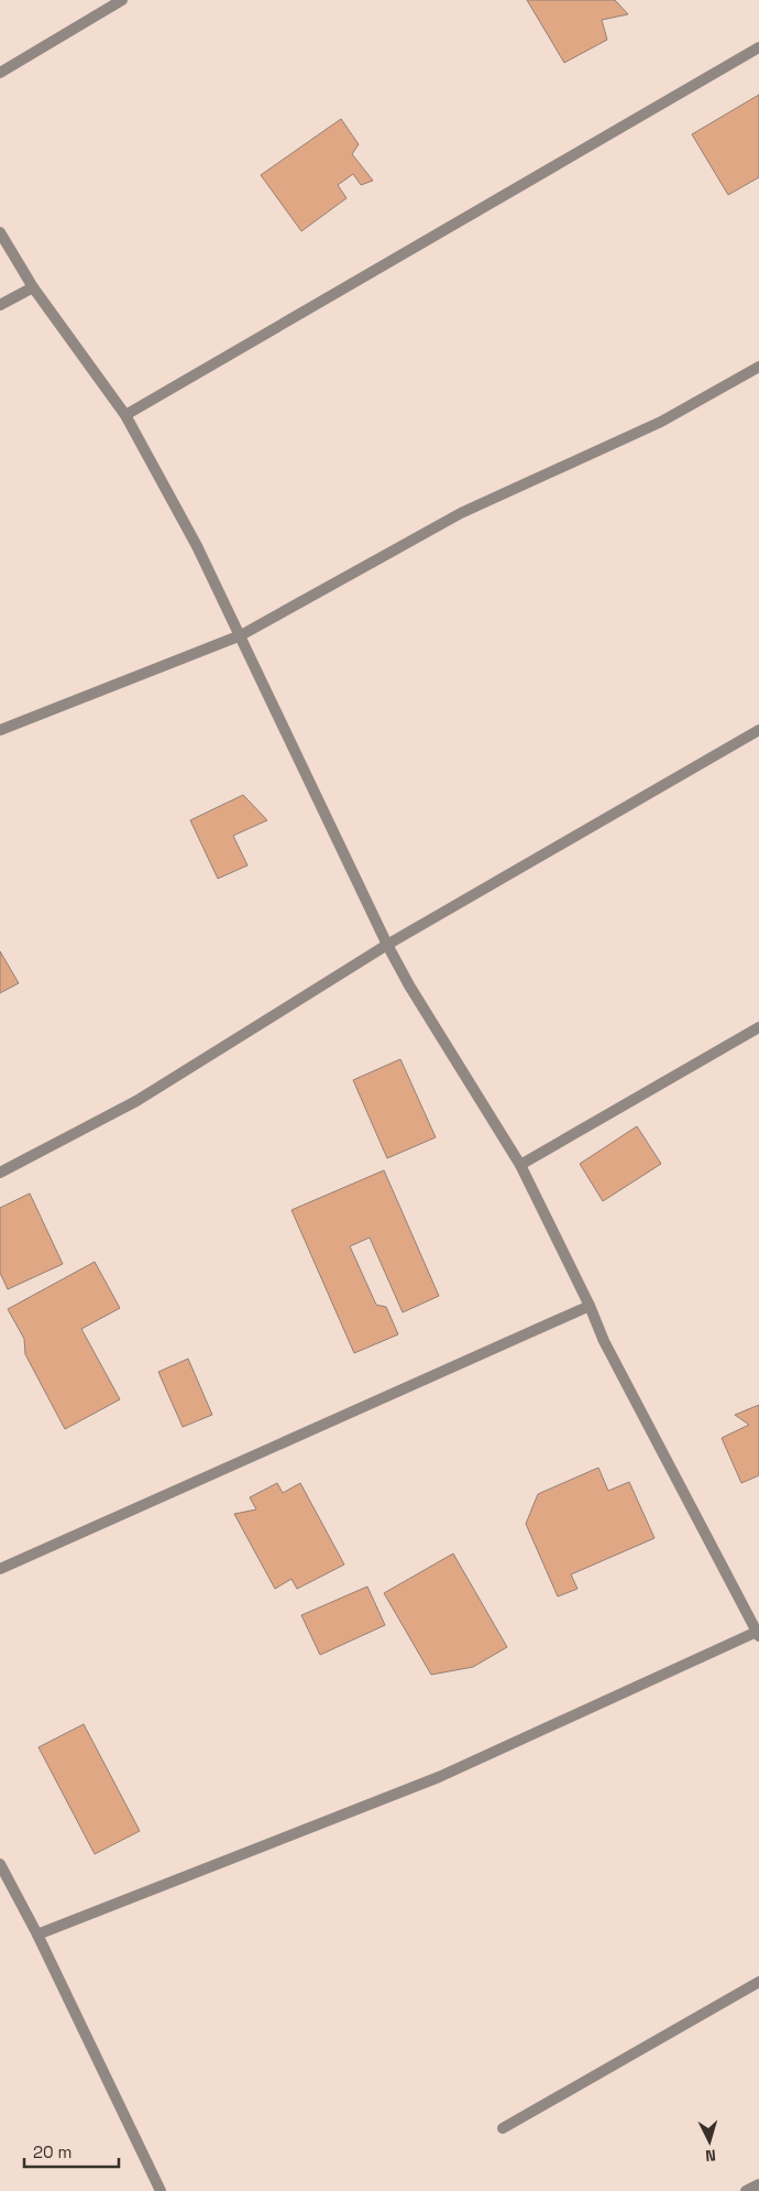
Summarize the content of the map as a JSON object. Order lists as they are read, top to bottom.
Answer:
{
  "scale_bar": "20 m",
  "north": "bottom"
}
